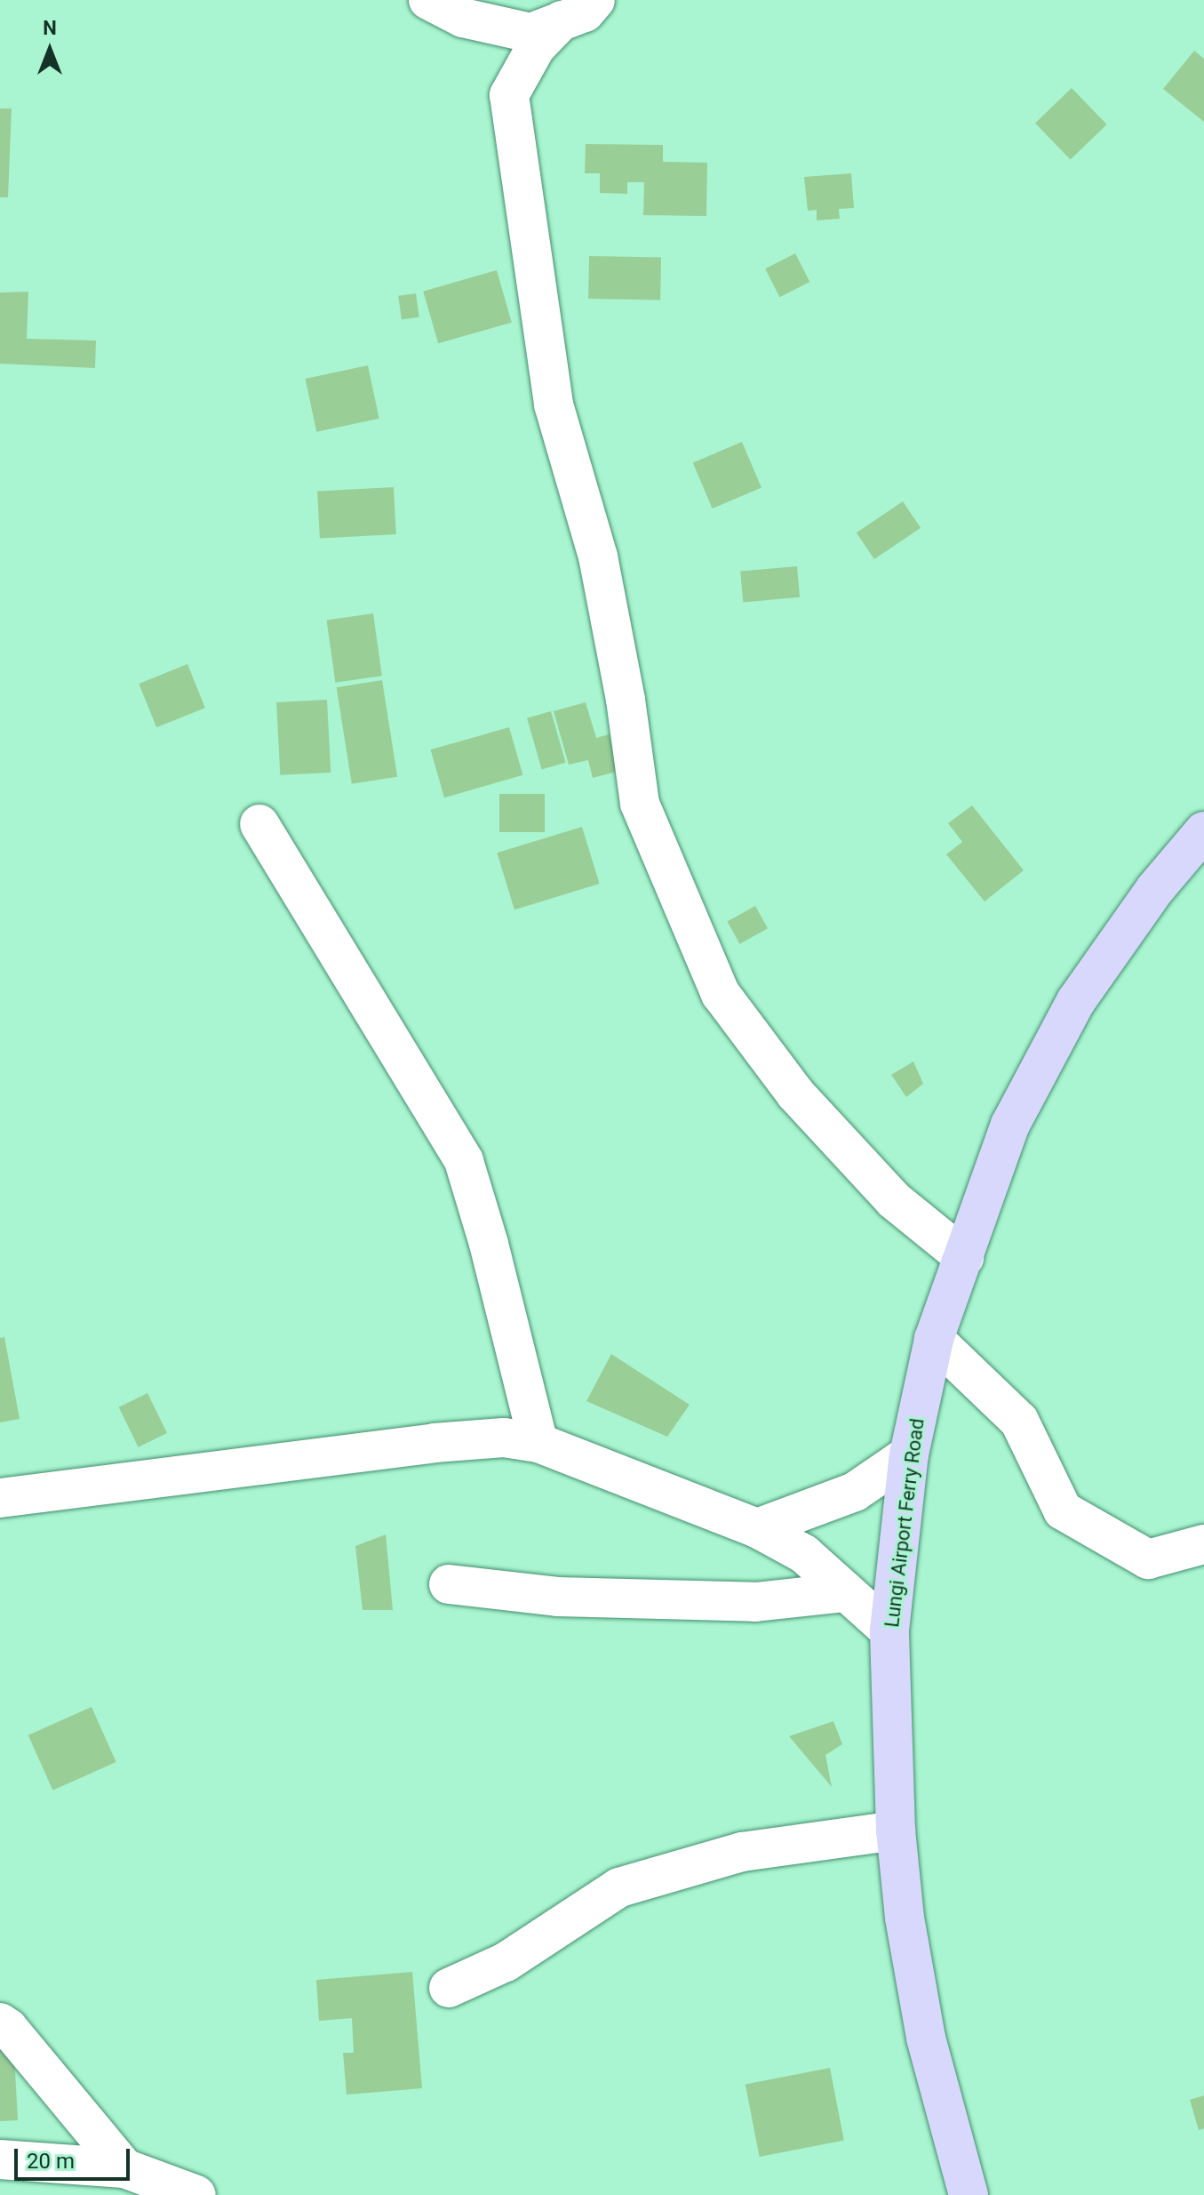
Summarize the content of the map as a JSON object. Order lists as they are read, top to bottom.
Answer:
{
  "streets": {
    "main road": ["Lungi Airport Ferry Road"]
  },
  "scale_bar": "20 m",
  "north": "top"
}
